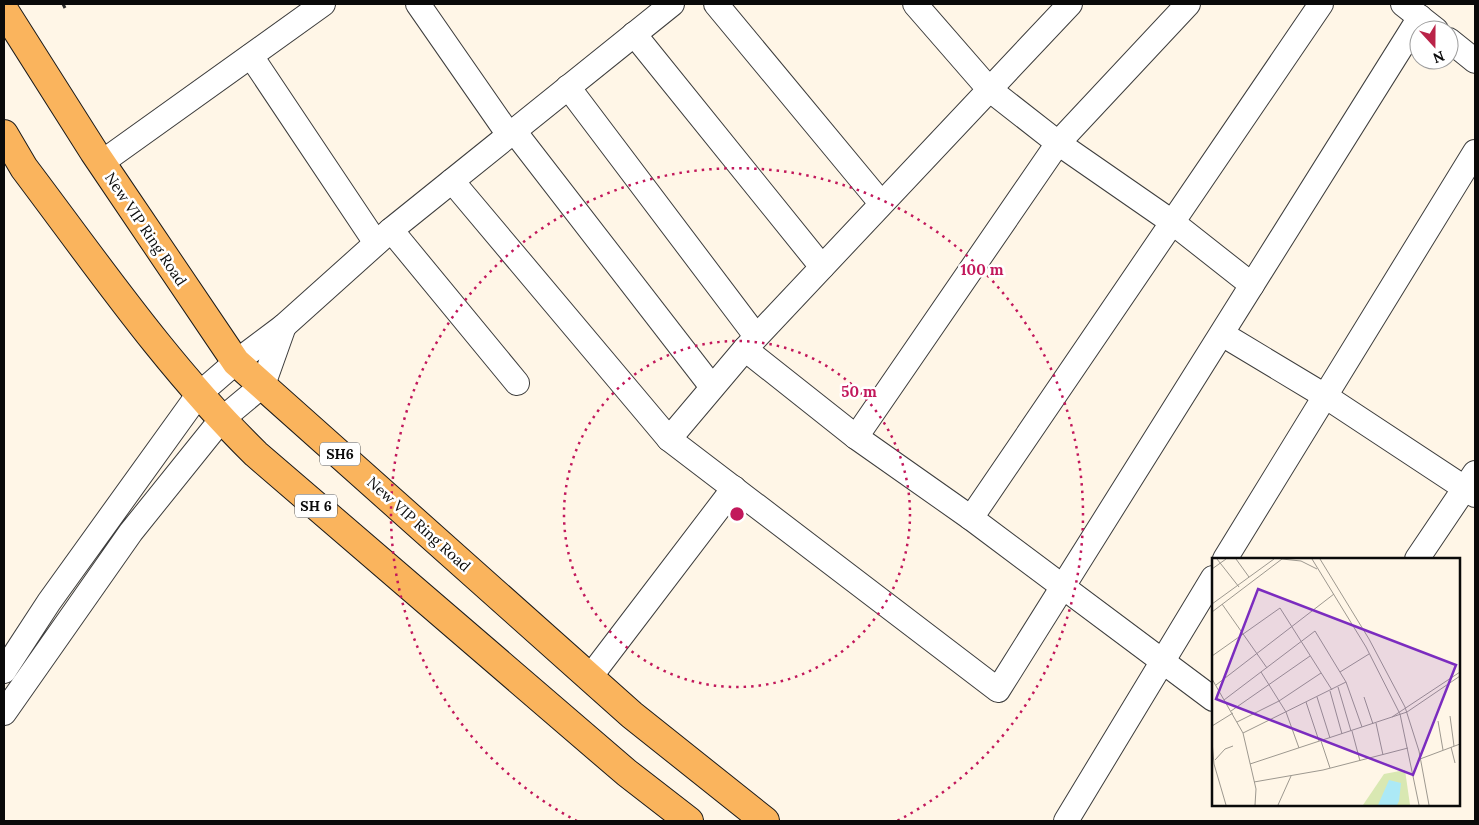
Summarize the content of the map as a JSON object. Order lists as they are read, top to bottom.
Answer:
{
  "streets": {
    "main road": ["New VIP Ring Road", "SH6", "SH 6"]
  },
  "north": "bottom",
  "rings": ["100 m", "50 m"]
}
